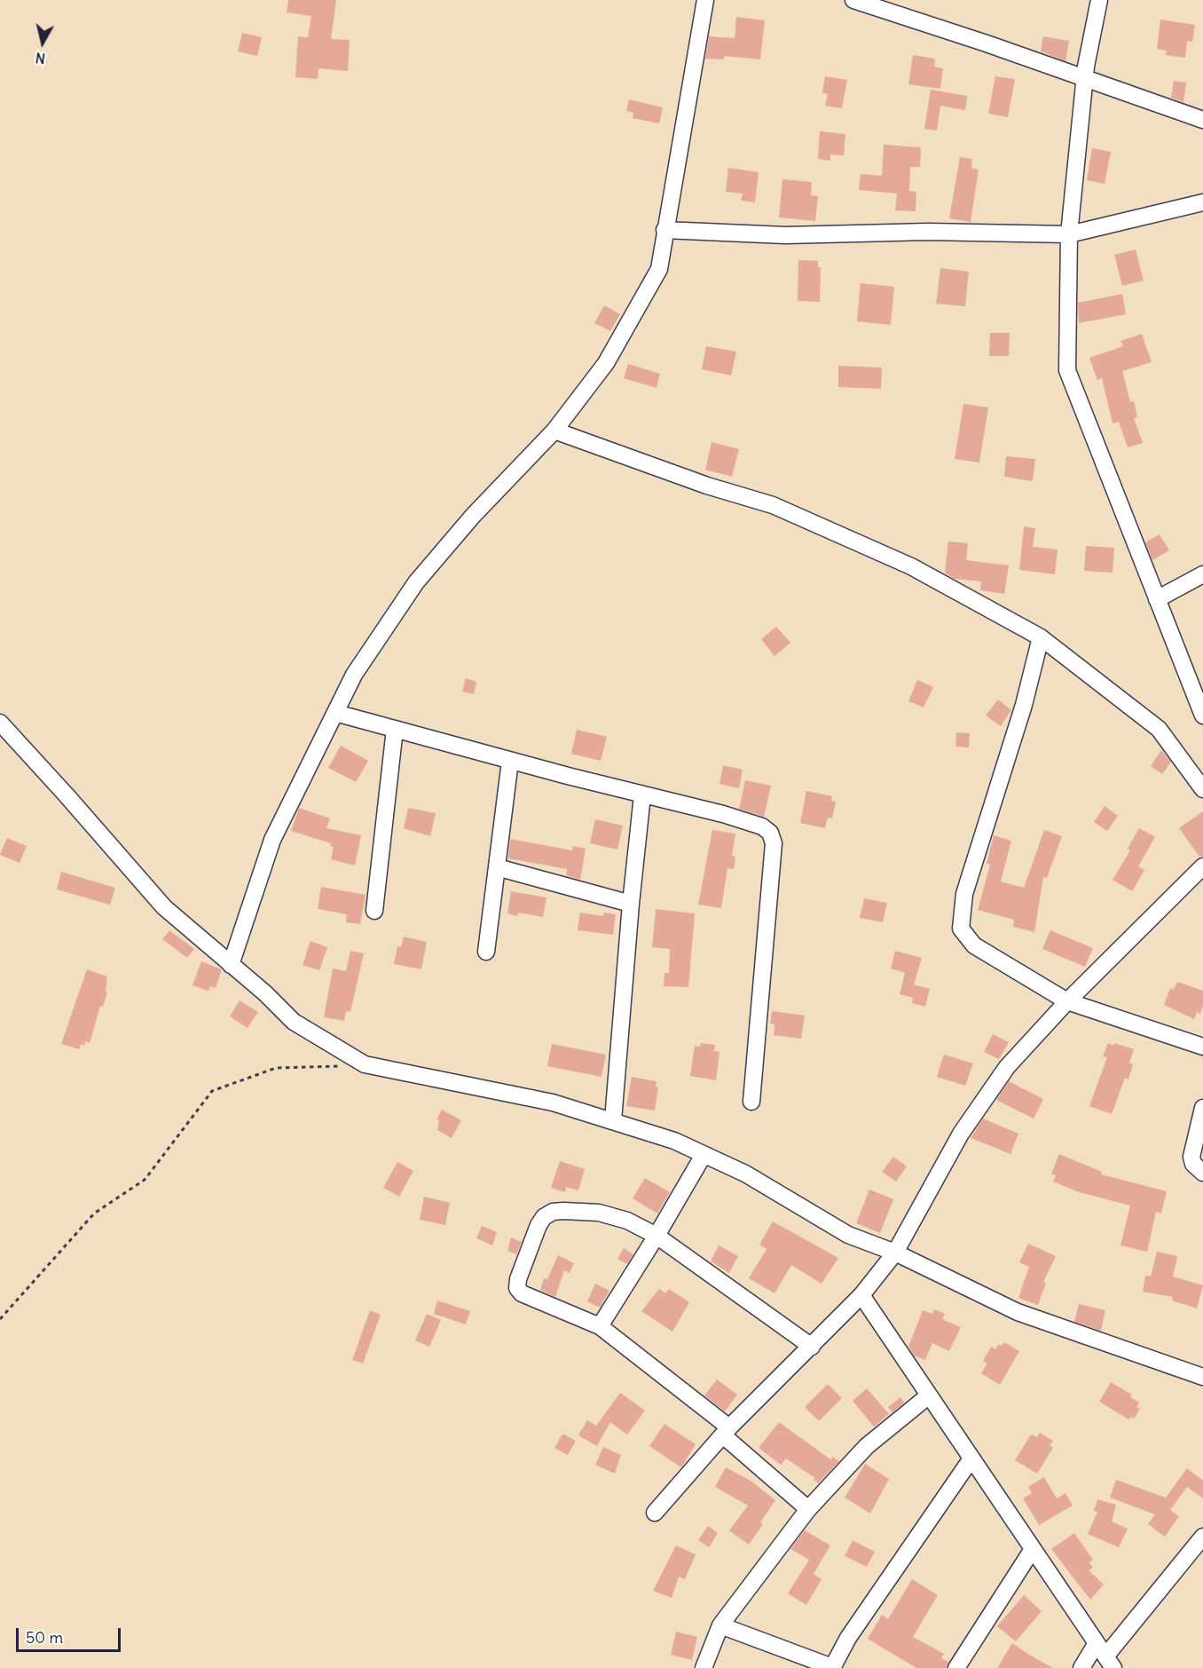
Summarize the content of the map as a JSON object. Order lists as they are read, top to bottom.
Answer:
{
  "scale_bar": "50 m",
  "north": "bottom"
}
